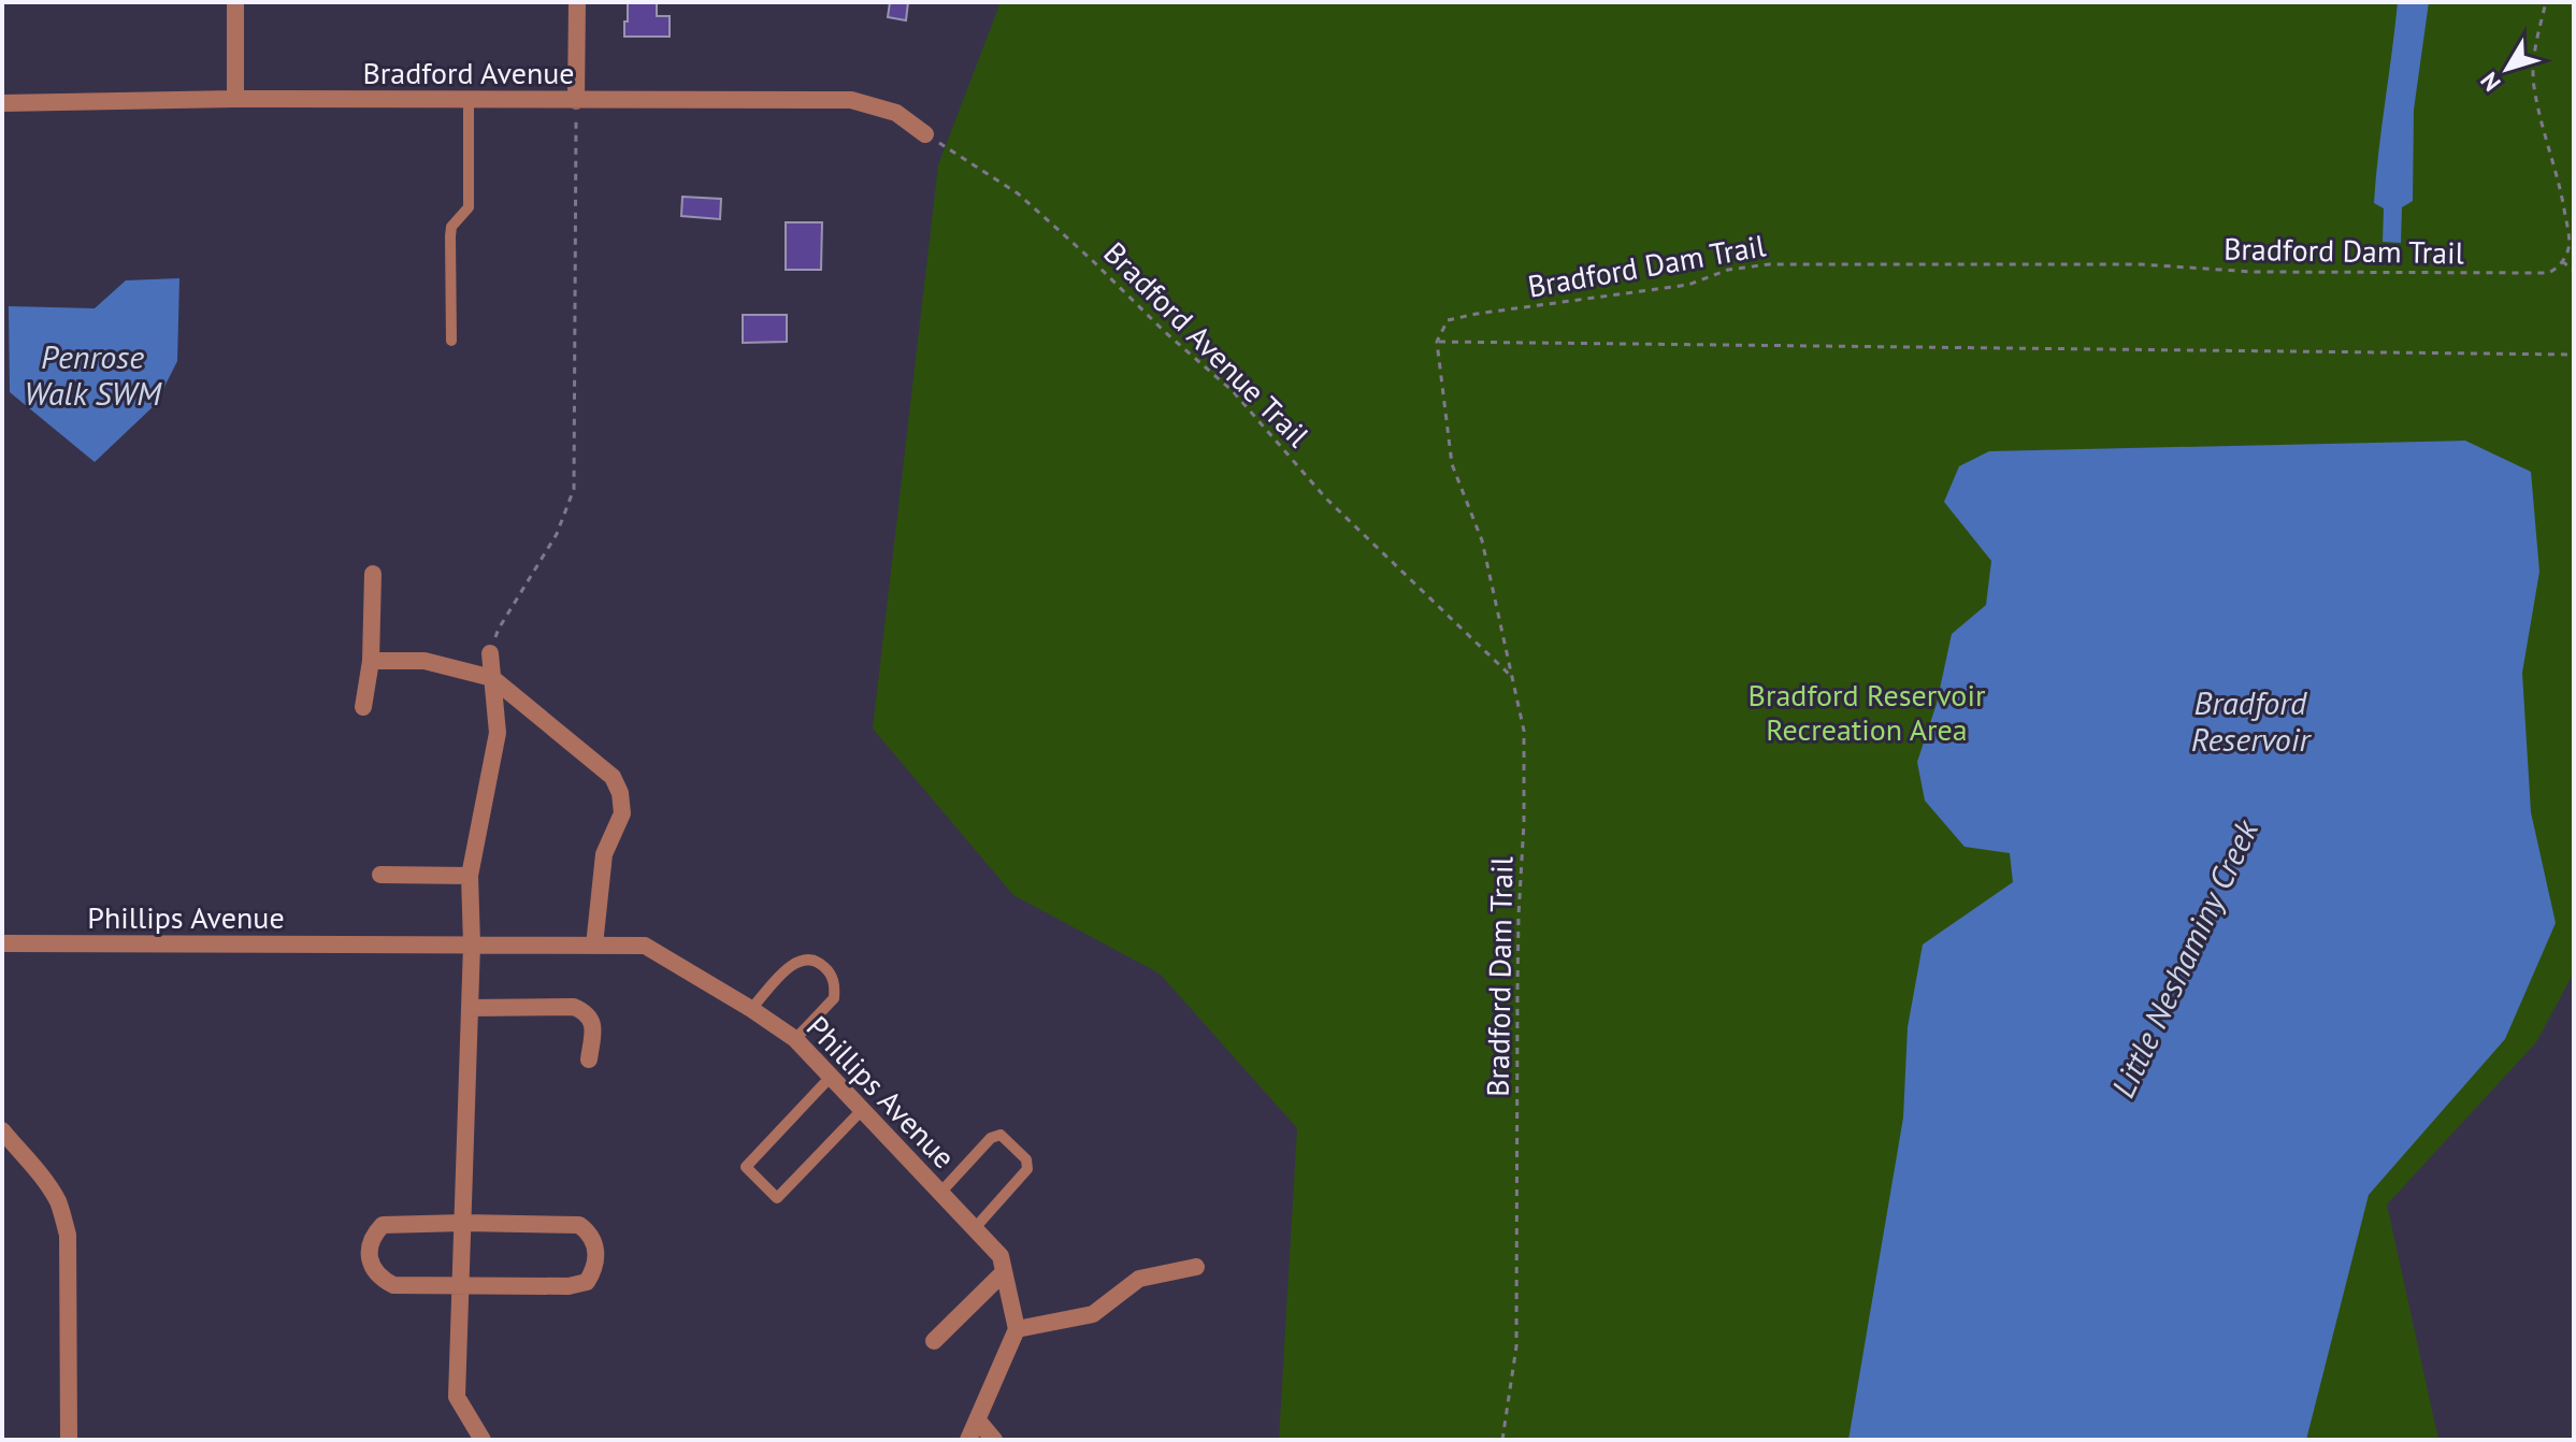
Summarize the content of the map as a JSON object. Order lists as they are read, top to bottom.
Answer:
{
  "streets": {
    "street": ["Bradford Avenue", "Phillips Avenue"],
    "path": ["Bradford Dam Trail", "Bradford Avenue Trail"]
  },
  "crossings": [
    ["Bradford Avenue", "Bradford Avenue Trail"],
    ["Bradford Dam Trail", "Bradford Avenue Trail"]
  ],
  "water": ["Penrose Walk SWM", "Bradford Reservoir", "Little Neshaminy Creek"],
  "parks": ["Bradford Reservoir Recreation Area"],
  "north": "bottom left"
}
